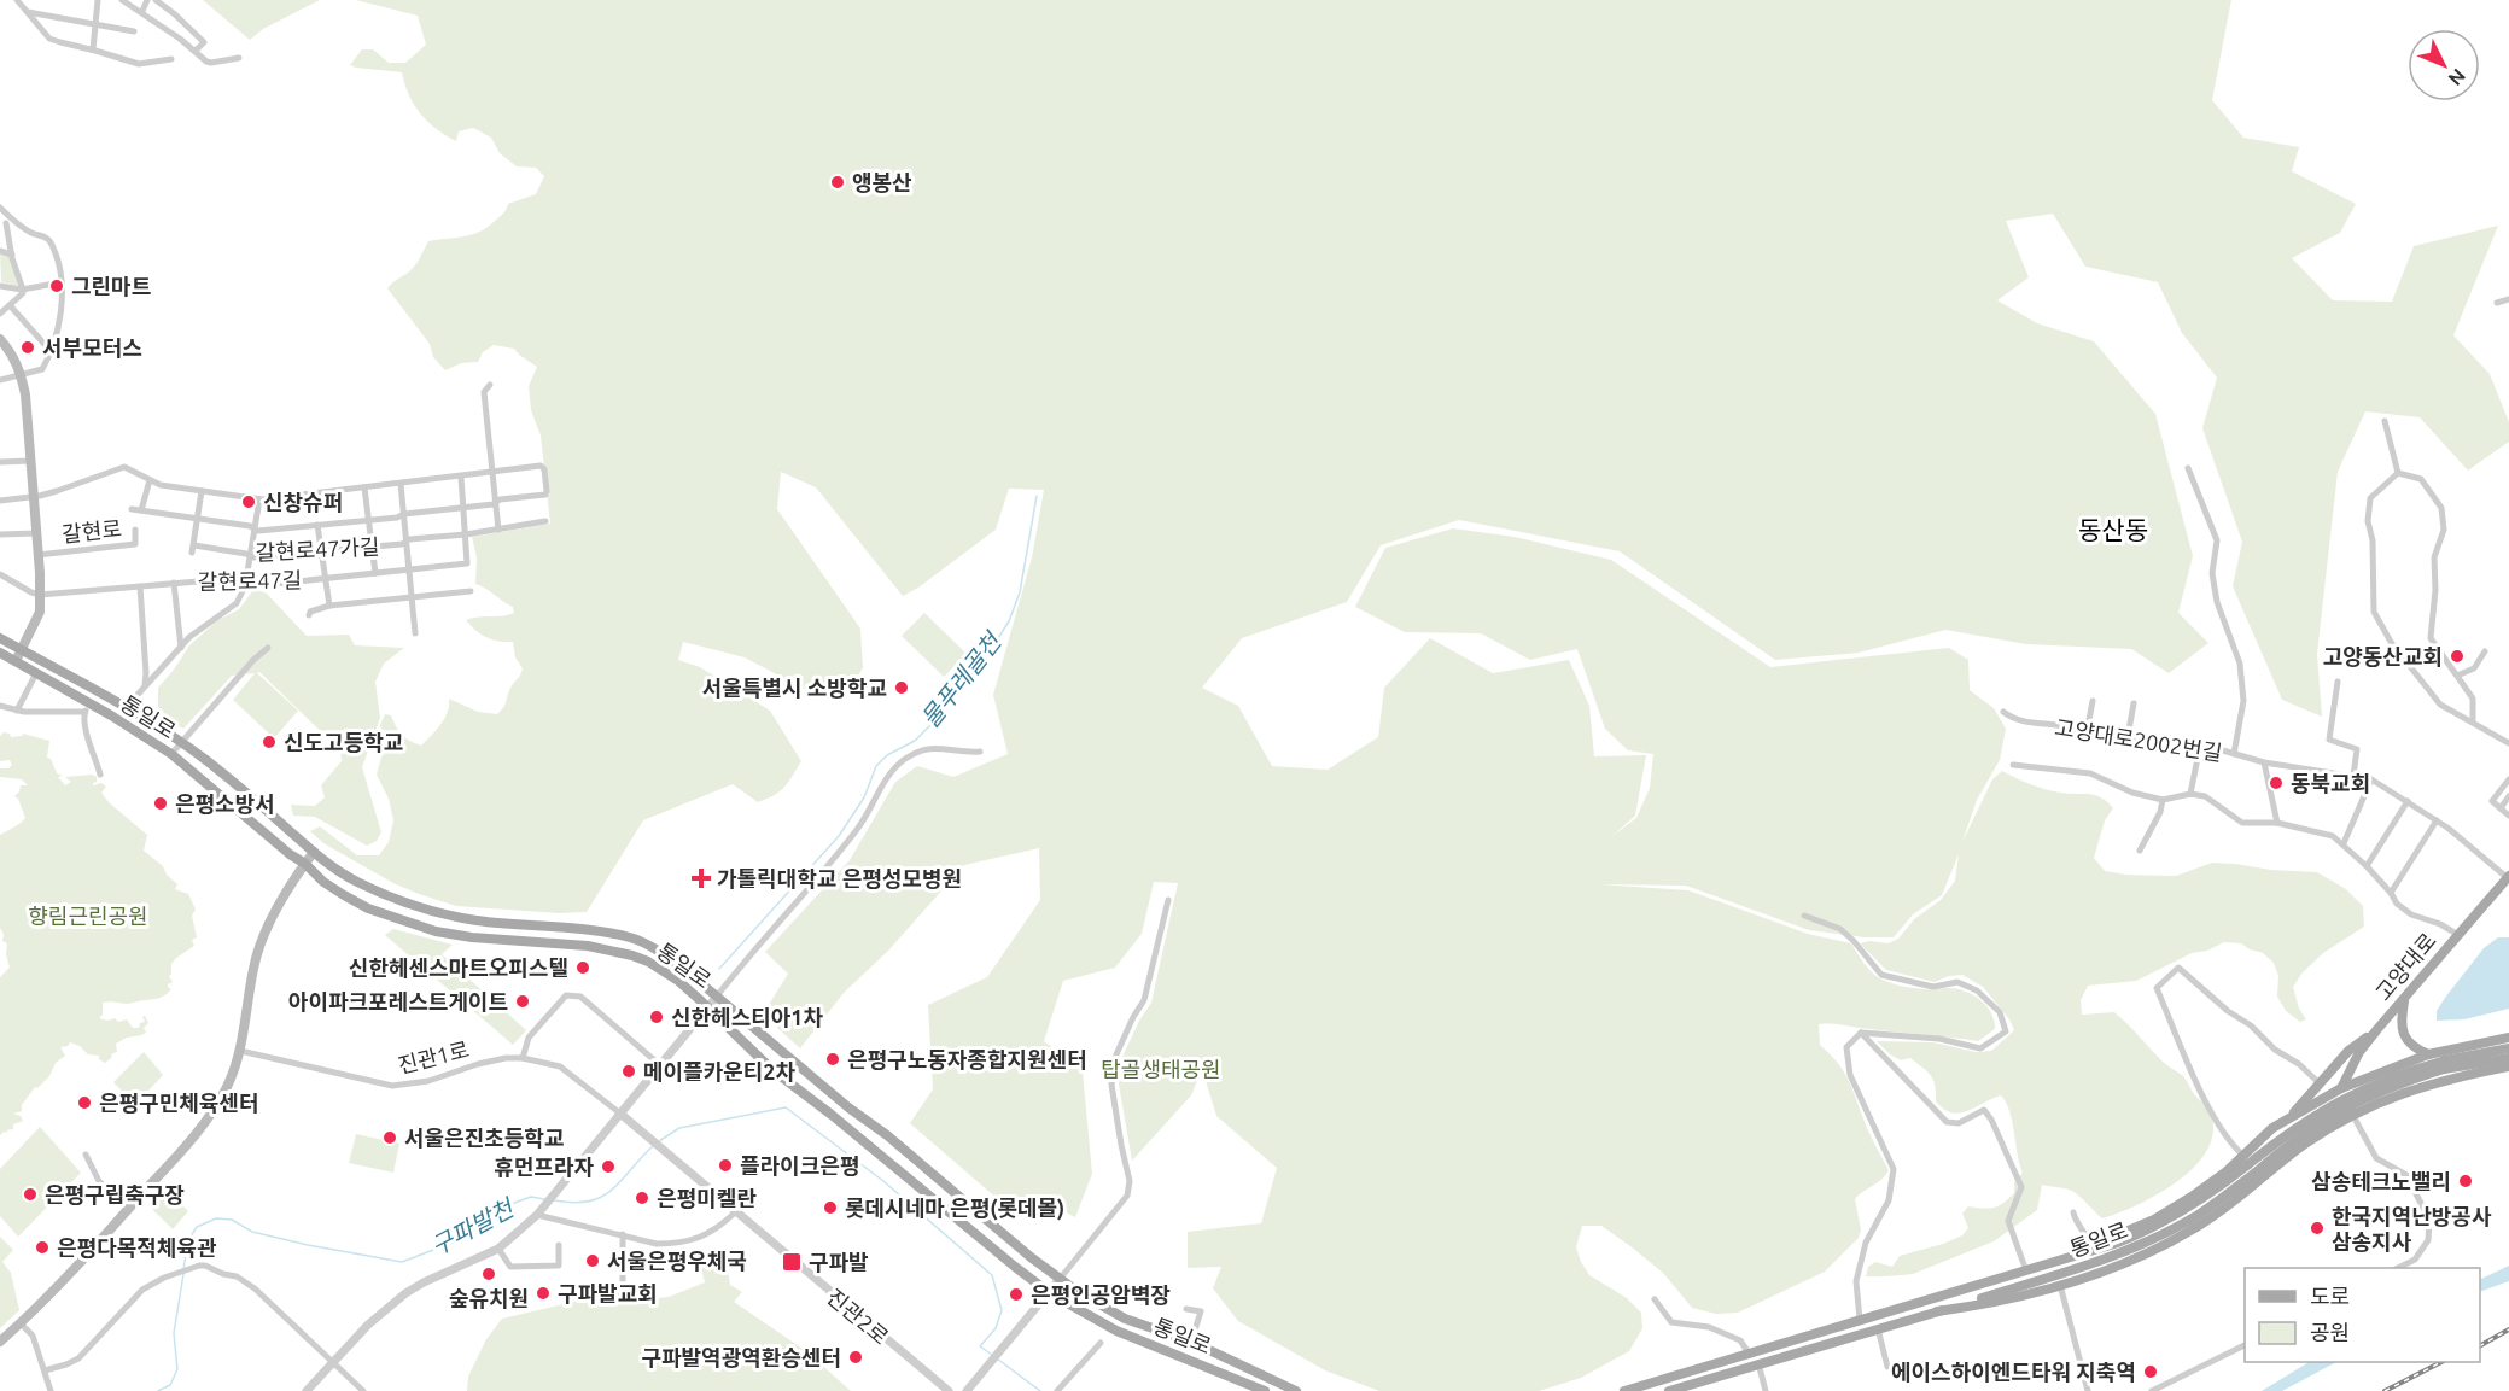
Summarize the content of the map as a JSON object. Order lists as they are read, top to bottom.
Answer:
{
  "streets": {
    "main road": ["갈현로", "통일로", "고양대로"],
    "street": [
      "갈현로47가길",
      "갈현로47길",
      "고양대로2002번길",
      "진관1로",
      "진관2로"
    ]
  },
  "crossings": [
    ["갈현로", "갈현로47길"],
    ["갈현로", "통일로"],
    ["갈현로47가길", "갈현로47길"],
    ["고양대로2002번길", "고양대로"],
    ["진관1로", "진관2로"]
  ],
  "districts": ["동산동"],
  "water": ["물푸레골천", "구파발천"],
  "parks": ["향림근린공원", "탑골생태공원"],
  "places": {
    "other": [
      "앵봉산",
      "그린마트",
      "서부모터스",
      "신창슈퍼",
      "고양동산교회",
      "서울특별시 소방학교",
      "신도고등학교",
      "동북교회",
      "은평소방서",
      "신한헤센스마트오피스텔",
      "아이파크포레스트게이트",
      "신한헤스티아1차",
      "은평구노동자종합지원센터",
      "메이플카운티2차",
      "은평구민체육센터",
      "서울은진초등학교",
      "플라이크은평",
      "휴먼프라자",
      "삼송테크노밸리",
      "은평구립축구장",
      "은평미켈란",
      "롯데시네마 은평(롯데몰)",
      "한국지역난방공사 삼송지사",
      "은평다목적체육관",
      "서울은평우체국",
      "숲유치원",
      "구파발교회",
      "은평인공암벽장",
      "구파발역광역환승센터",
      "에이스하이엔드타워 지축역"
    ],
    "health": ["가톨릭대학교 은평성모병원"],
    "transit": ["구파발"]
  },
  "legend": ["도로", "공원"],
  "north": "bottom right"
}
